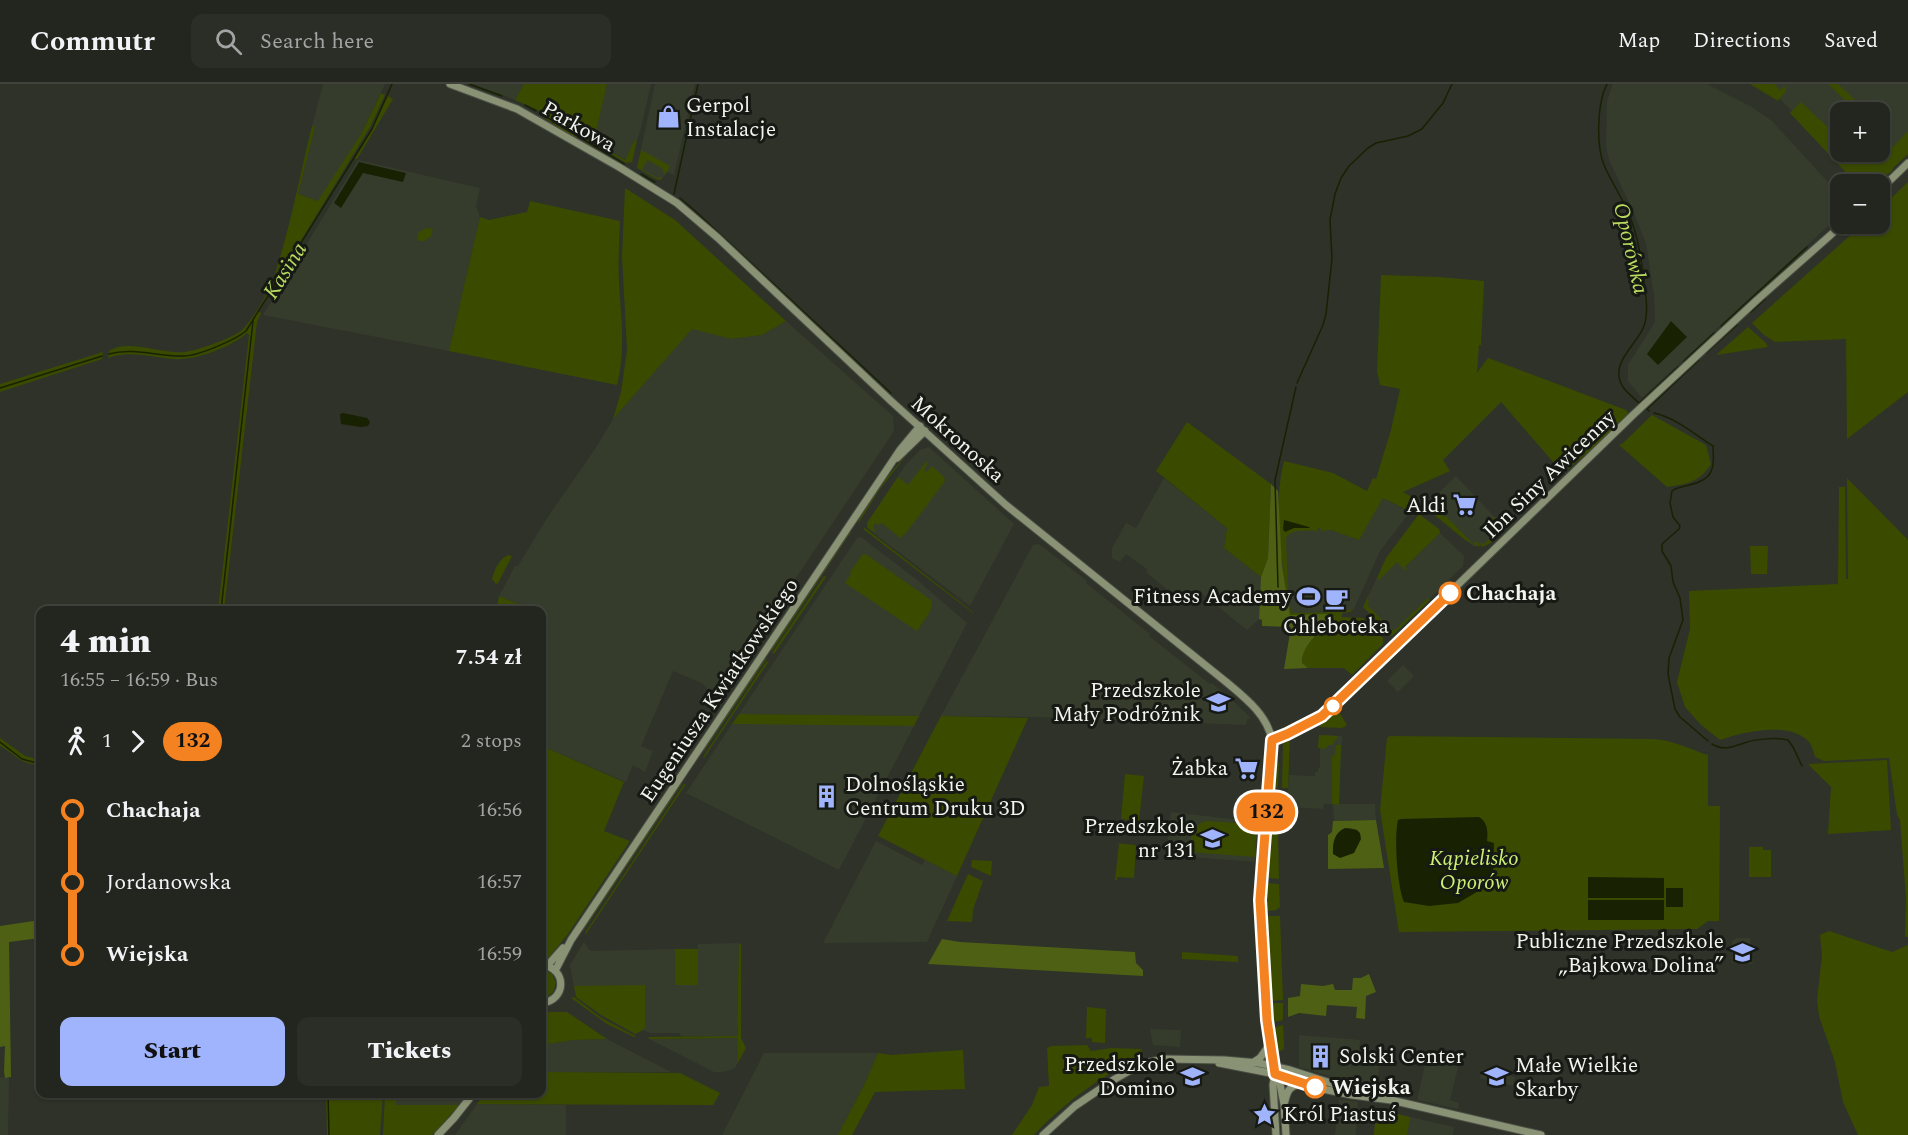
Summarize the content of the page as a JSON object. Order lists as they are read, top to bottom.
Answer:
{
  "streets": {
    "main road": [
      "Parkowa",
      "Mokronoska",
      "Ibn Siny Awicenny",
      "Eugeniusza Kwiatkowskiego"
    ]
  },
  "crossings": [
    ["Parkowa", "Mokronoska"],
    ["Mokronoska", "Ibn Siny Awicenny"],
    ["Mokronoska", "Eugeniusza Kwiatkowskiego"]
  ],
  "water": ["Oporówka", "Kasina"],
  "parks": ["Kąpielisko Oporów"],
  "places": {
    "shop": ["Gerpol Instalacje"],
    "supermarket": ["Aldi", "Żabka"],
    "other": ["Chachaja", "Wiejska"],
    "sports": ["Fitness Academy"],
    "cafe": ["Chleboteka"],
    "school or university": [
      "Przedszkole Mały Podróżnik",
      "Przedszkole nr 131",
      "Publiczne Przedszkole „Bajkowa Dolina”",
      "Przedszkole Domino",
      "Małe Wielkie Skarby"
    ],
    "building": ["Dolnośląskie Centrum Druku 3D", "Solski Center"],
    "place": ["Król Piastuś"]
  },
  "lines": ["bus line 132"],
  "page": {
    "header": "Commutr",
    "search": "Search here",
    "nav": ["Map", "Directions", "Saved"],
    "on_map": "132",
    "map_buttons": ["+", "−"],
    "heading": ["4 min", "16:55 – 16:59 · Bus", "7.54 zł"],
    "legs": ["1", "132", "2 stops"],
    "list": [
      {
        "name": "Chachaja",
        "value": "16:56"
      },
      {
        "name": "Jordanowska",
        "value": "16:57"
      },
      {
        "name": "Wiejska",
        "value": "16:59"
      }
    ],
    "buttons": ["Start", "Tickets"]
  }
}
